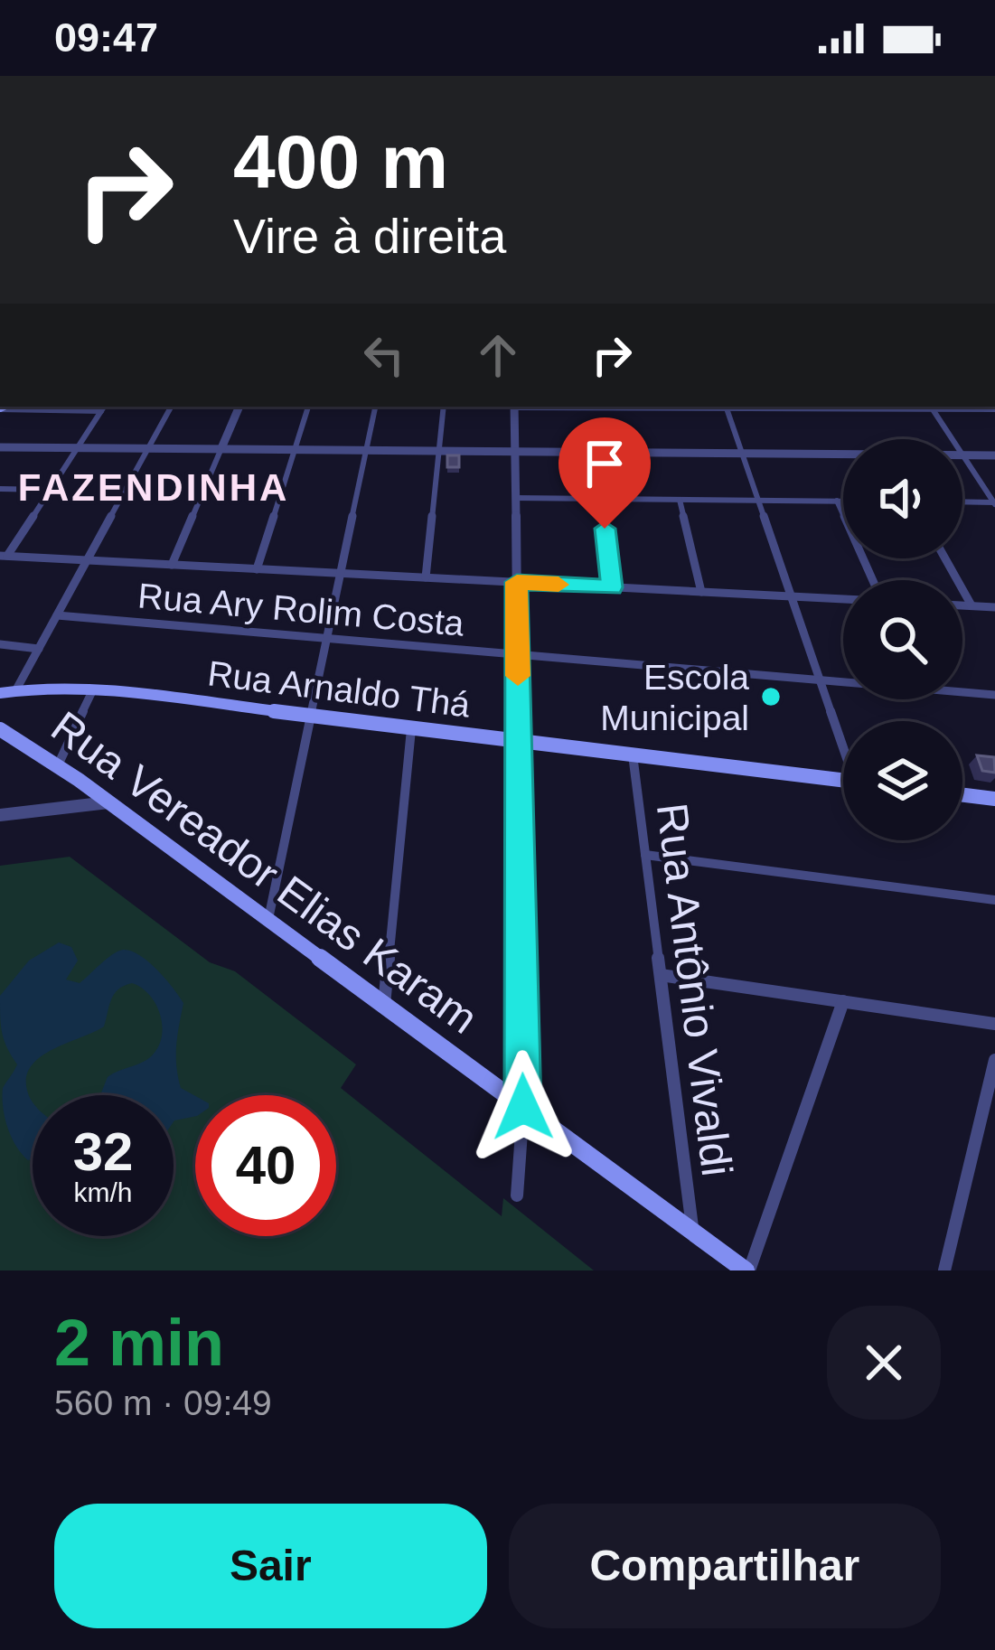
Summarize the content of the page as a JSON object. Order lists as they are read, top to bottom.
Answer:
{
  "streets": {
    "main road": ["Rua Arnaldo Thá", "Rua Vereador Elias Karam"],
    "street": ["Rua Ary Rolim Costa", "Rua Antônio Vivaldi"]
  },
  "crossings": [
    ["Rua Arnaldo Thá", "Rua Antônio Vivaldi"],
    ["Rua Vereador Elias Karam", "Rua Antônio Vivaldi"]
  ],
  "districts": ["FAZENDINHA"],
  "places": ["Escola Municipal"],
  "page": {
    "status": "09:47",
    "turn": ["400 m", "Vire à direita"],
    "speed": "32 km/h",
    "limit": "40",
    "heading": ["2 min", "560 m · 09:49"],
    "buttons": ["Sair", "Compartilhar"]
  }
}
